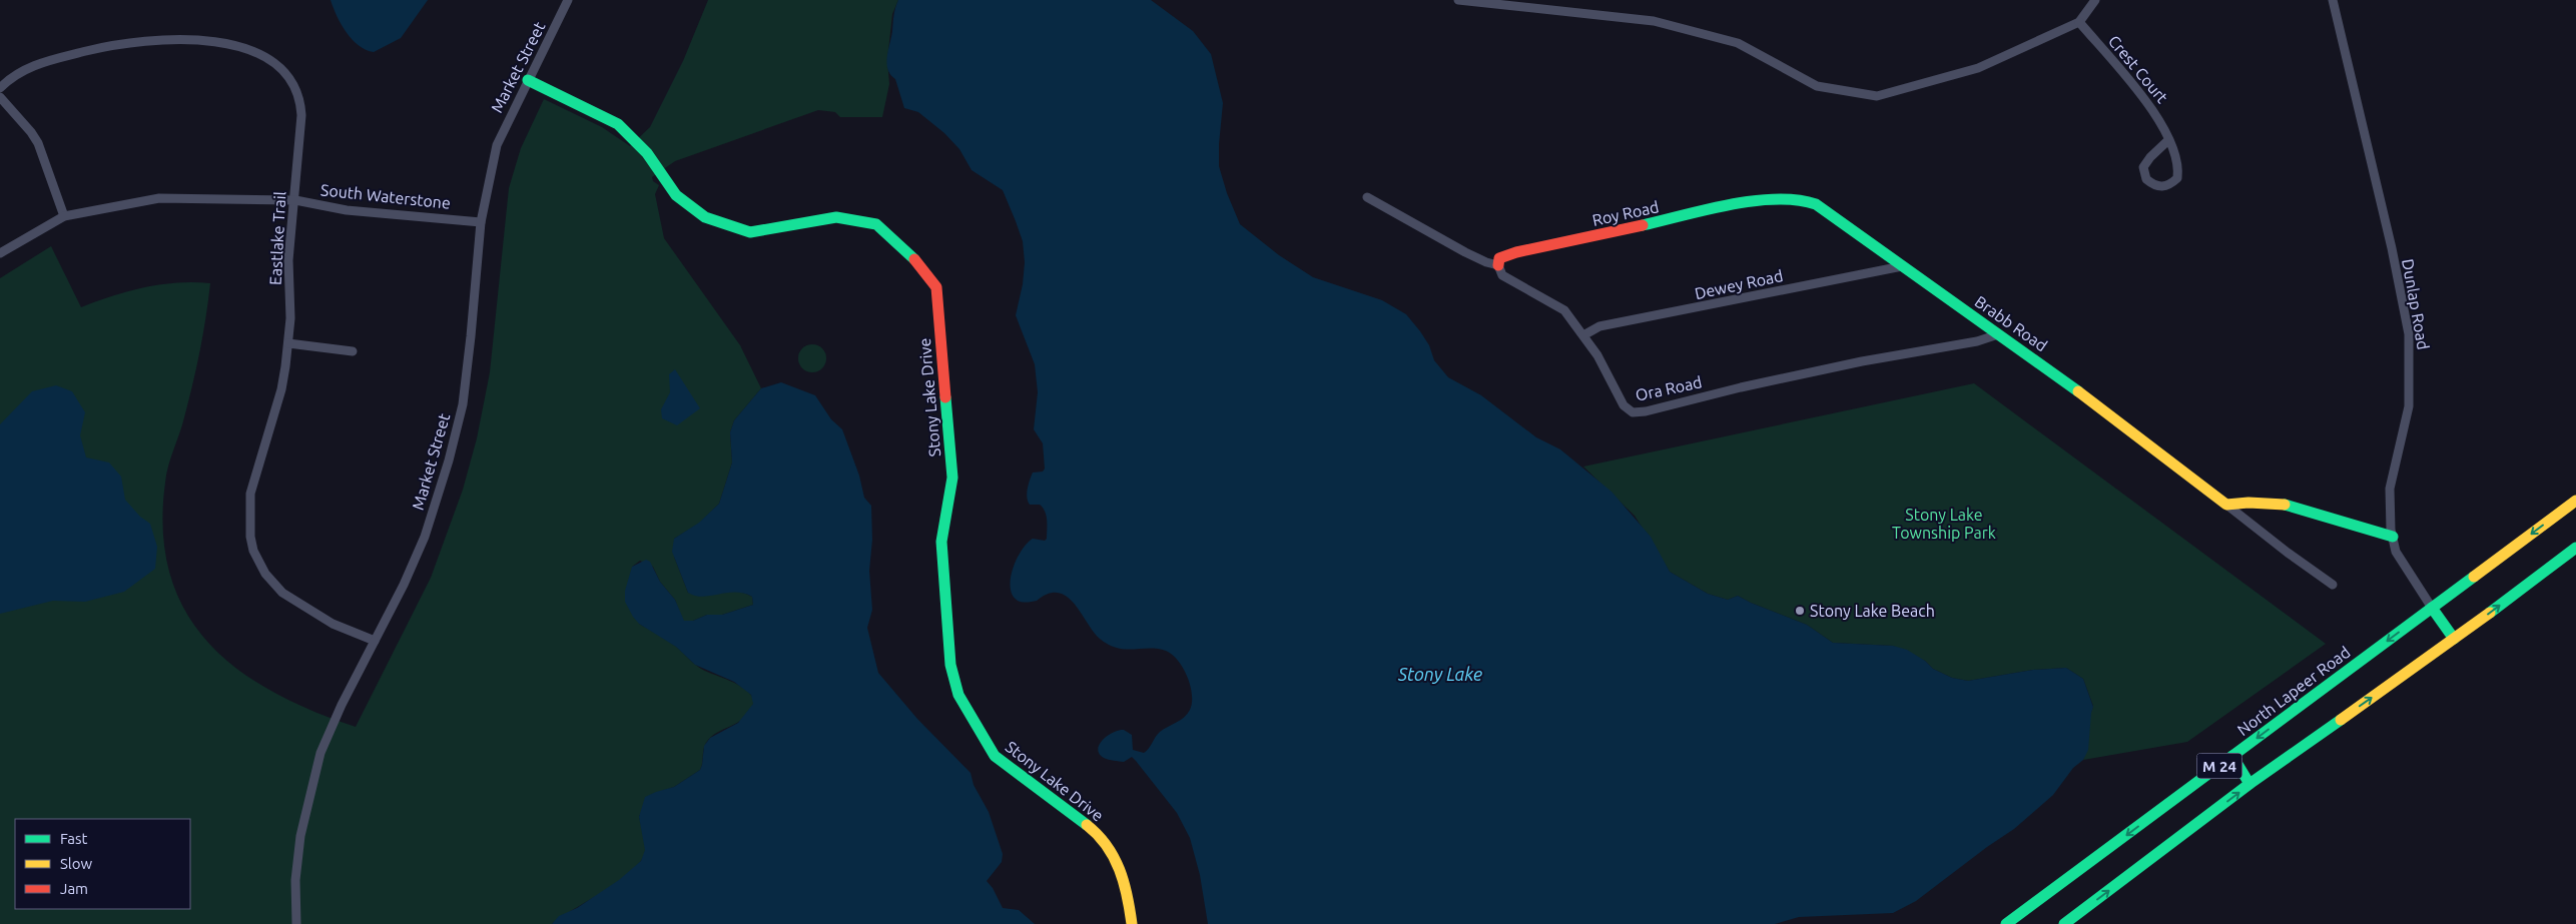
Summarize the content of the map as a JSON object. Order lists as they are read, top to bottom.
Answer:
{
  "streets": {
    "street": [
      "Market Street",
      "Crest Court",
      "South Waterstone",
      "Roy Road",
      "Eastlake Trail",
      "Dewey Road",
      "Dunlap Road",
      "Brabb Road",
      "Ora Road",
      "Stony Lake Drive",
      "North Lapeer Road",
      "M 24"
    ]
  },
  "crossings": [
    ["Market Street", "South Waterstone"],
    ["Market Street", "Eastlake Trail"],
    ["Market Street", "Stony Lake Drive"],
    ["South Waterstone", "Eastlake Trail"],
    ["Roy Road", "Brabb Road"],
    ["Roy Road", "Ora Road"],
    ["Dewey Road", "Brabb Road"],
    ["Dewey Road", "Ora Road"],
    ["Dunlap Road", "North Lapeer Road"],
    ["Brabb Road", "Ora Road"]
  ],
  "water": ["Stony Lake"],
  "parks": ["Stony Lake Township Park"],
  "places": ["Stony Lake Beach"],
  "legend": ["Fast", "Slow", "Jam"]
}
